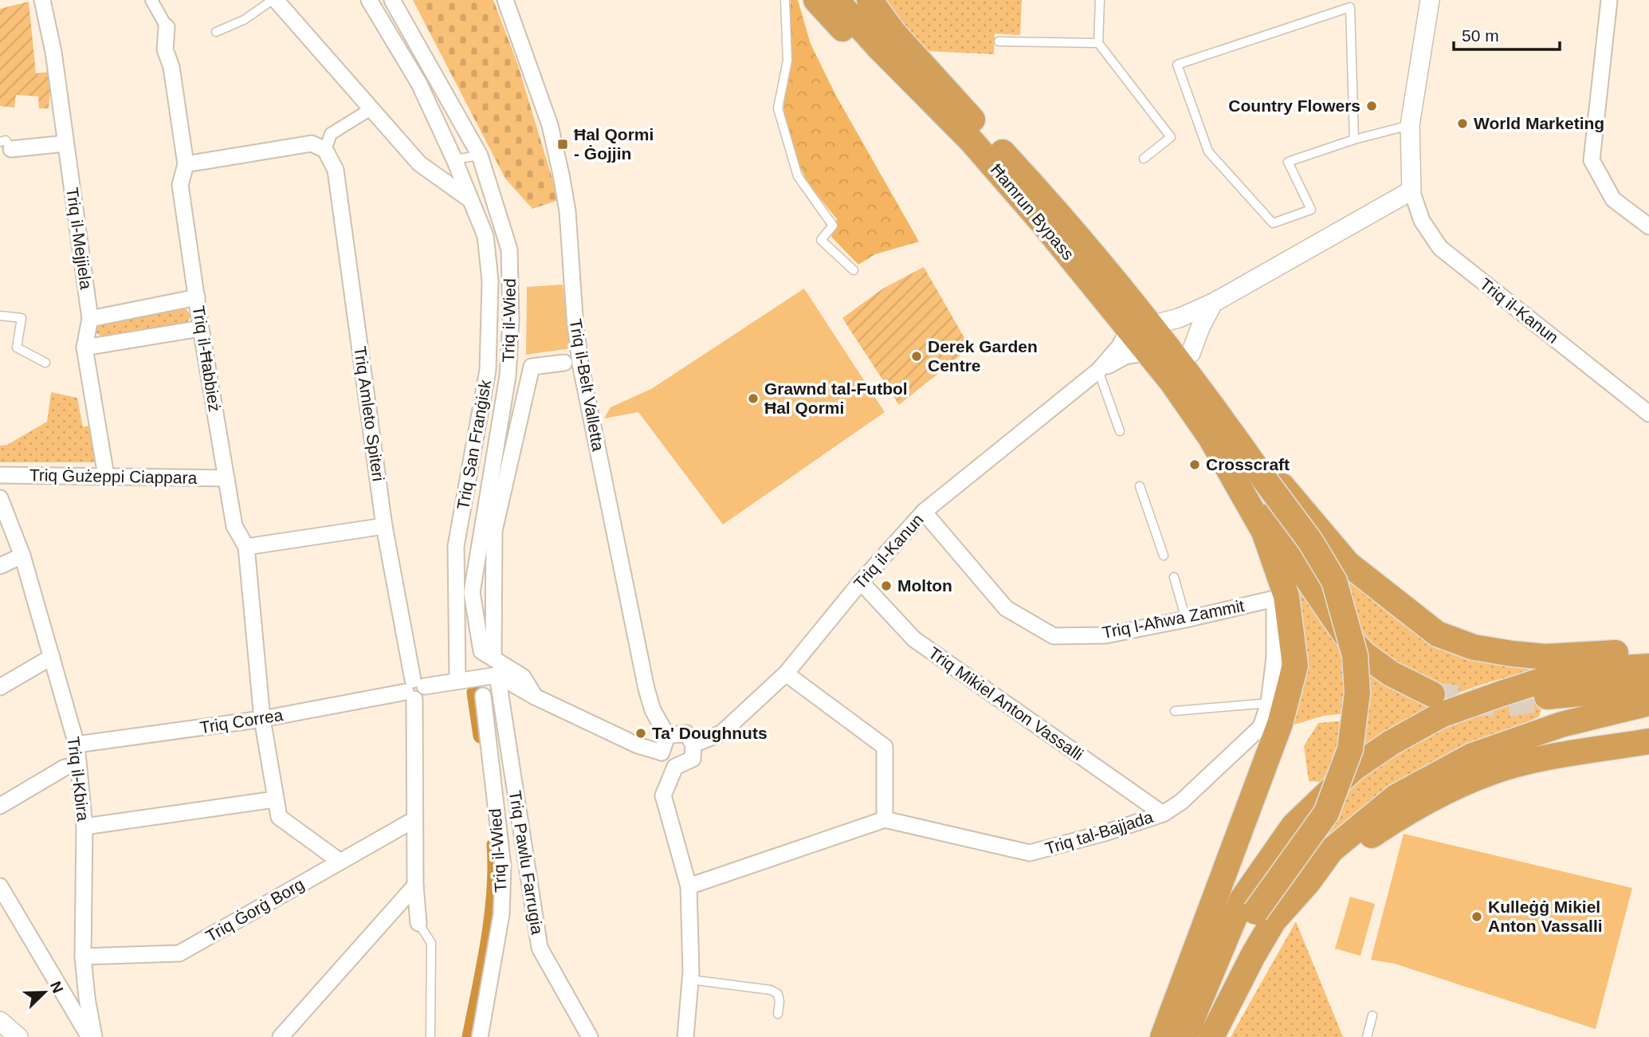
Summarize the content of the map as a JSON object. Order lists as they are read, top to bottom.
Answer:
{
  "streets": {
    "highway": ["Ħamrun Bypass"],
    "street": [
      "Triq il-Mejjiela",
      "Triq il-Kanun",
      "Triq il-Wied",
      "Triq il-Ħabbież",
      "Triq il-Belt Valletta",
      "Triq Amleto Spiteri",
      "Triq San Franġisk",
      "Triq Ġużeppi Ciappara",
      "Triq l-Aħwa Zammit",
      "Triq Mikiel Anton Vassalli",
      "Triq Correa",
      "Triq il-Kbira",
      "Triq tal-Bajjada",
      "Triq Pawlu Farrugia",
      "Triq Ġorġ Borg"
    ]
  },
  "crossings": [
    ["Ħamrun Bypass", "Triq il-Kanun"],
    ["Triq il-Mejjiela", "Triq Ġużeppi Ciappara"],
    ["Triq il-Kanun", "Triq il-Belt Valletta"],
    ["Triq il-Kanun", "Triq l-Aħwa Zammit"],
    ["Triq il-Kanun", "Triq Mikiel Anton Vassalli"],
    ["Triq il-Ħabbież", "Triq Ġużeppi Ciappara"],
    ["Triq il-Ħabbież", "Triq Correa"],
    ["Triq il-Ħabbież", "Triq Ġorġ Borg"],
    ["Triq Amleto Spiteri", "Triq Correa"],
    ["Triq Amleto Spiteri", "Triq Ġorġ Borg"],
    ["Triq San Franġisk", "Triq Correa"],
    ["Triq l-Aħwa Zammit", "Triq tal-Bajjada"],
    ["Triq Mikiel Anton Vassalli", "Triq tal-Bajjada"],
    ["Triq Correa", "Triq il-Kbira"],
    ["Triq Correa", "Triq Pawlu Farrugia"],
    ["Triq il-Kbira", "Triq Ġorġ Borg"]
  ],
  "places": {
    "other": [
      "Country Flowers",
      "World Marketing",
      "Derek Garden Centre",
      "Grawnd tal-Futbol Ħal Qormi",
      "Crosscraft",
      "Molton",
      "Ta' Doughnuts",
      "Kulleġġ Mikiel Anton Vassalli"
    ],
    "transit": ["Ħal Qormi - Ġojjin"]
  },
  "scale_bar": "50 m",
  "north": "top right"
}
